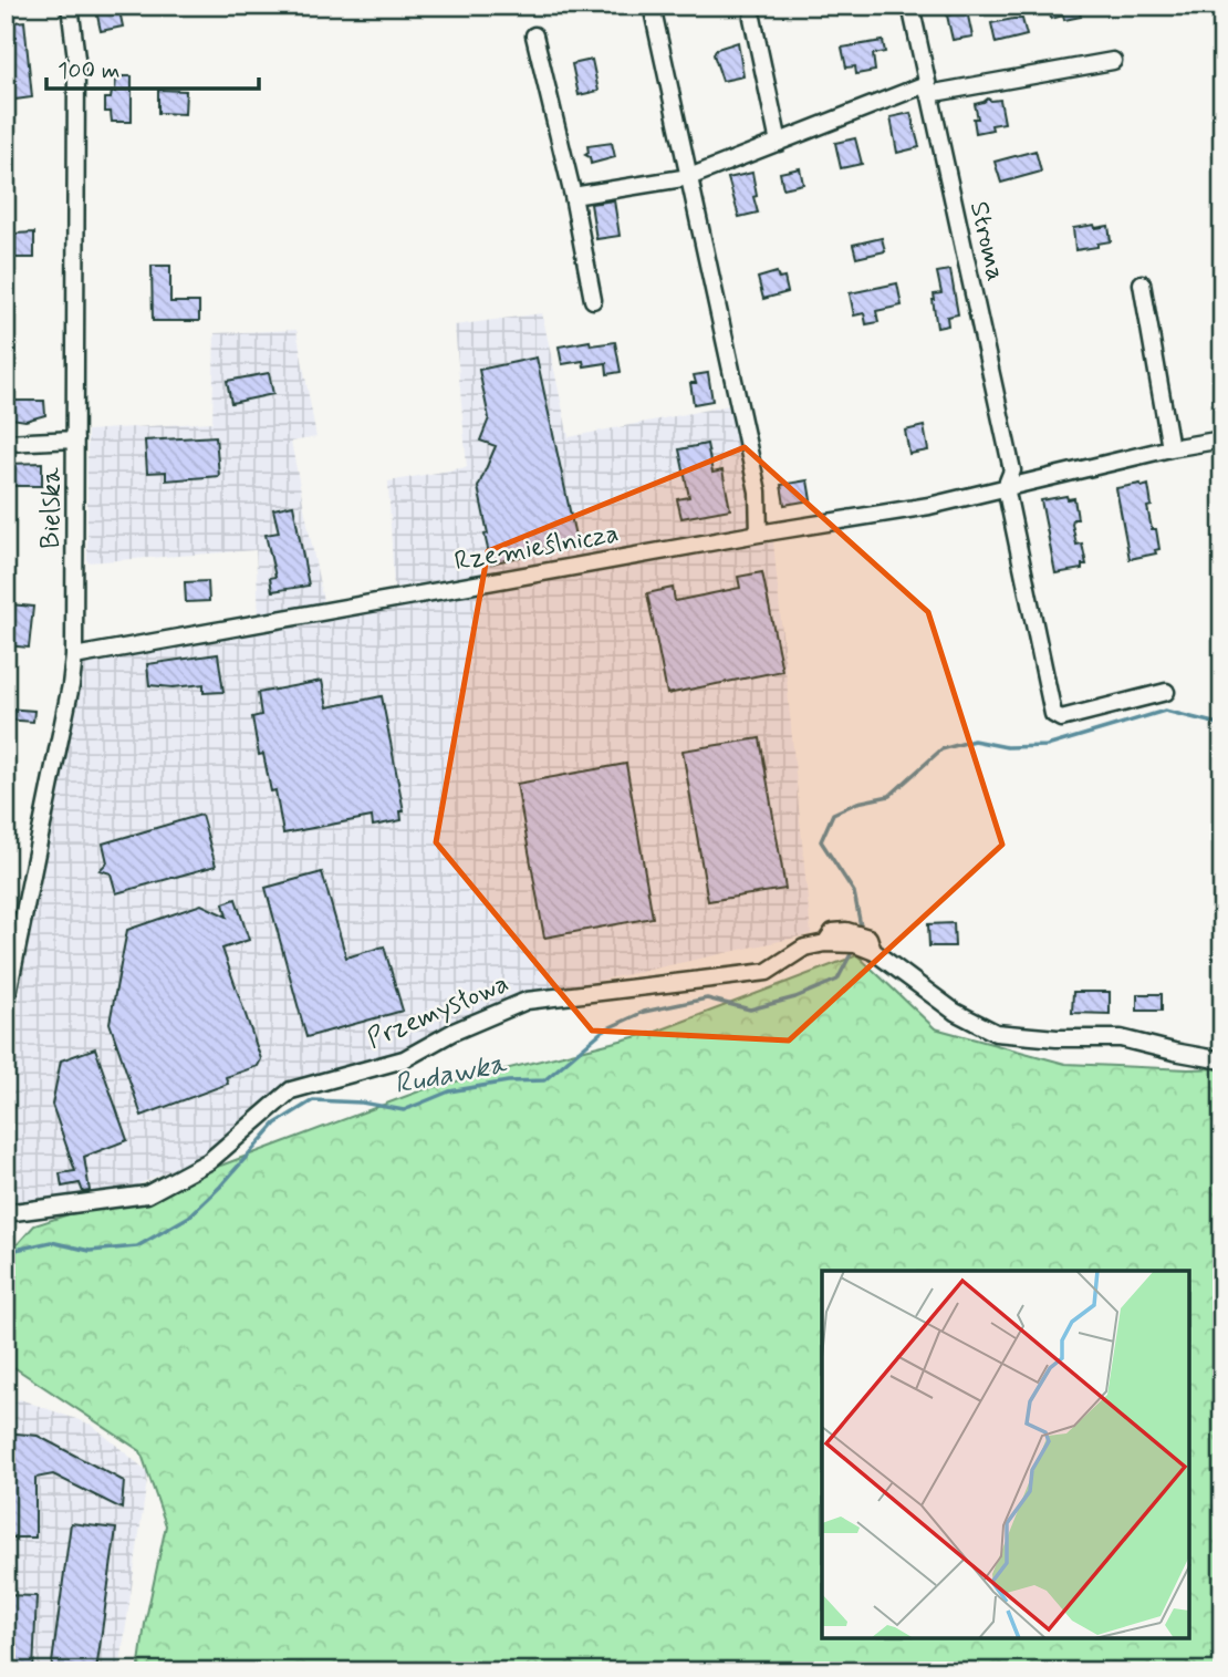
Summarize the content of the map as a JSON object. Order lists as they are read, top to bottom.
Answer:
{
  "streets": {
    "street": [
      "Stroma",
      "Bielska",
      "Rzemieślnicza",
      "Przemysłowa"
    ]
  },
  "crossings": [
    ["Stroma", "Rzemieślnicza"],
    ["Bielska", "Rzemieślnicza"]
  ],
  "water": ["Rudawka"],
  "scale_bar": "100 m"
}
